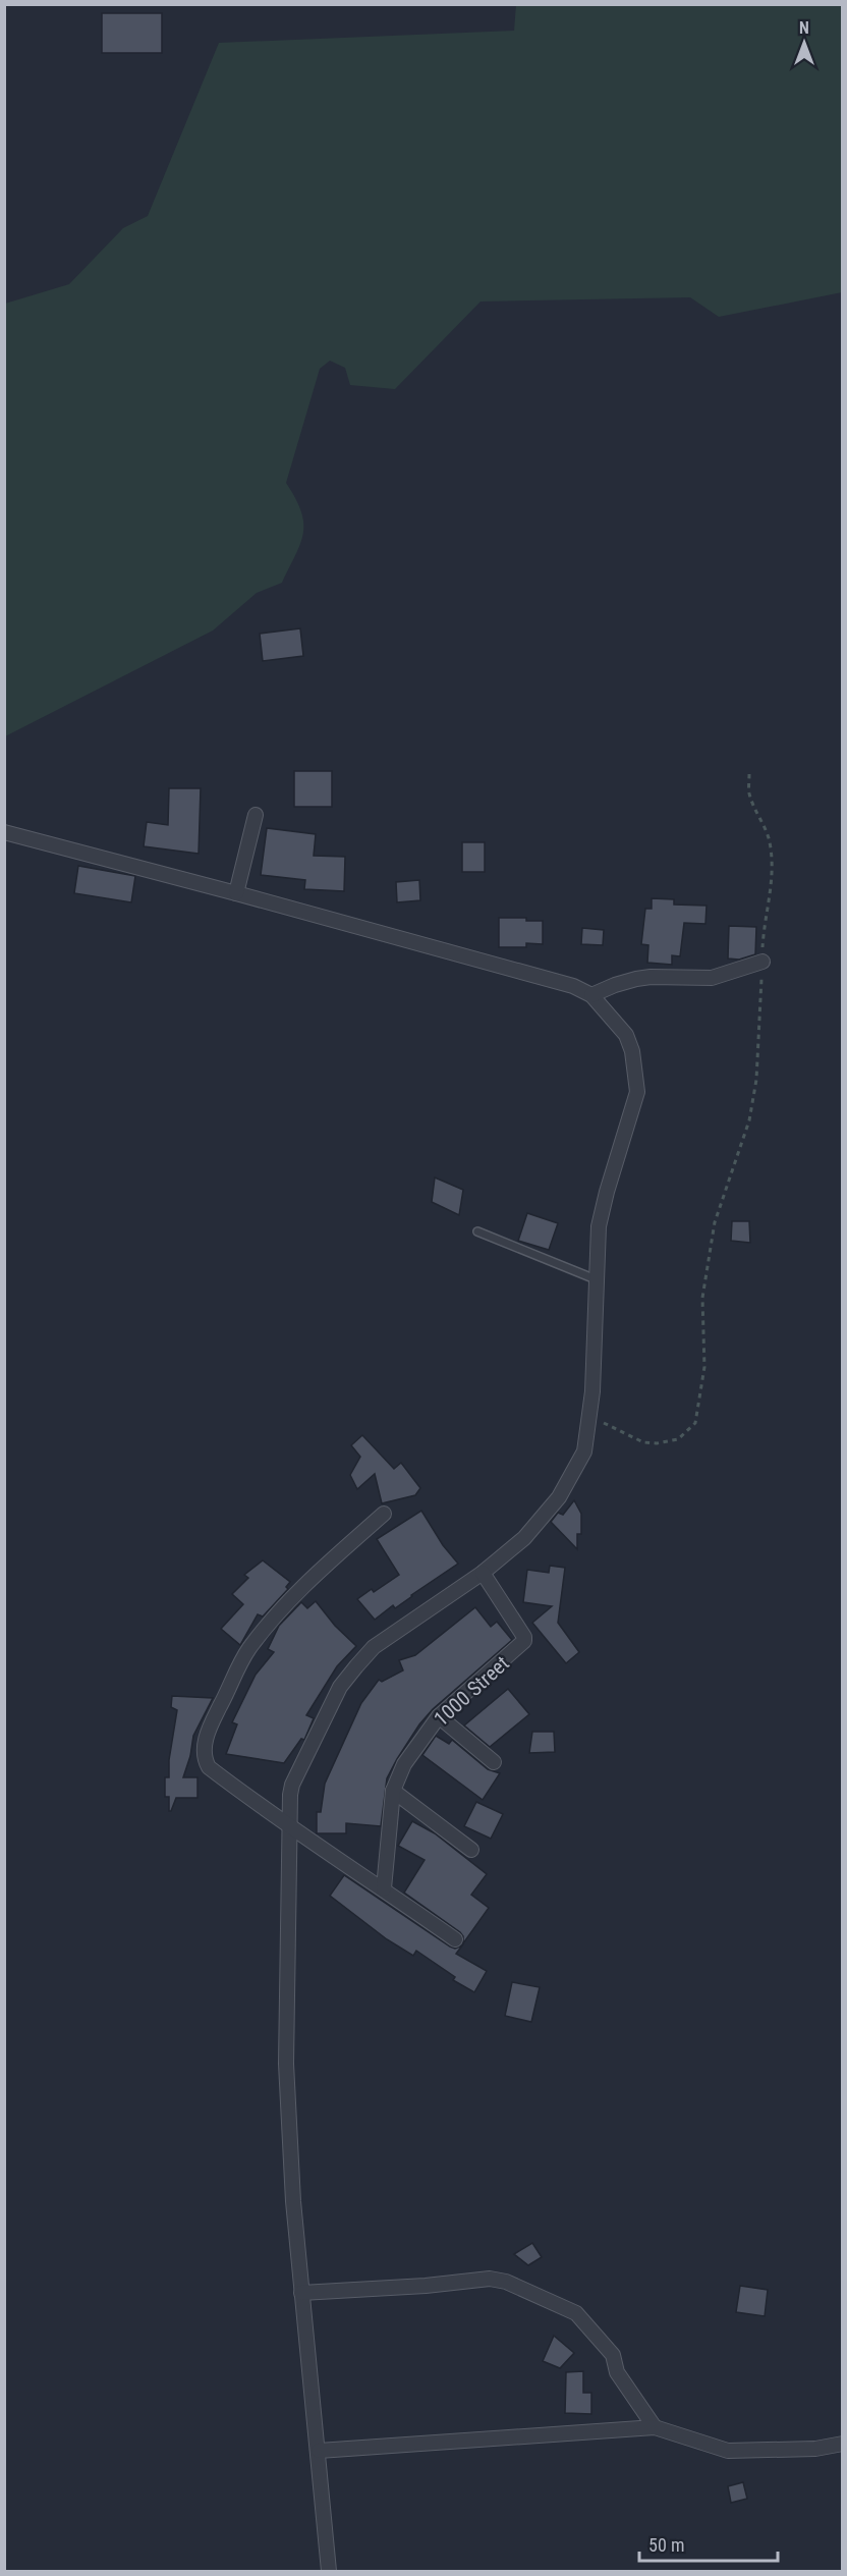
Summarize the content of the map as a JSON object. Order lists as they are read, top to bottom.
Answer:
{
  "streets": {
    "street": ["1000 Street"]
  },
  "scale_bar": "50 m",
  "north": "top"
}
